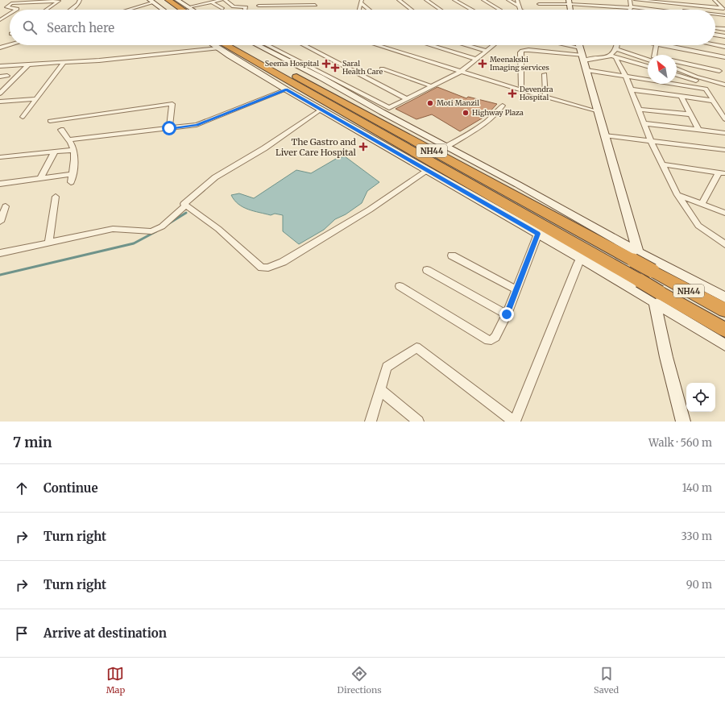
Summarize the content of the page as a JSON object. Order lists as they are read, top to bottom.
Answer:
{
  "streets": {
    "highway": ["NH44"]
  },
  "places": {
    "health": [
      "Seema Hospital",
      "Meenakshi Imaging services",
      "Saral Health Care",
      "Devendra Hospital",
      "The Gastro and Liver Care Hospital"
    ],
    "other": ["Moti Manzil", "Highway Plaza"]
  },
  "north": "top left",
  "page": {
    "search": "Search here",
    "heading": ["7 min", "Walk · 560 m"],
    "list": [
      ["Continue", "140 m"],
      ["Turn right", "330 m"],
      ["Turn right", "90 m"],
      "Arrive at destination"
    ],
    "nav": ["Map", "Directions", "Saved"]
  }
}
